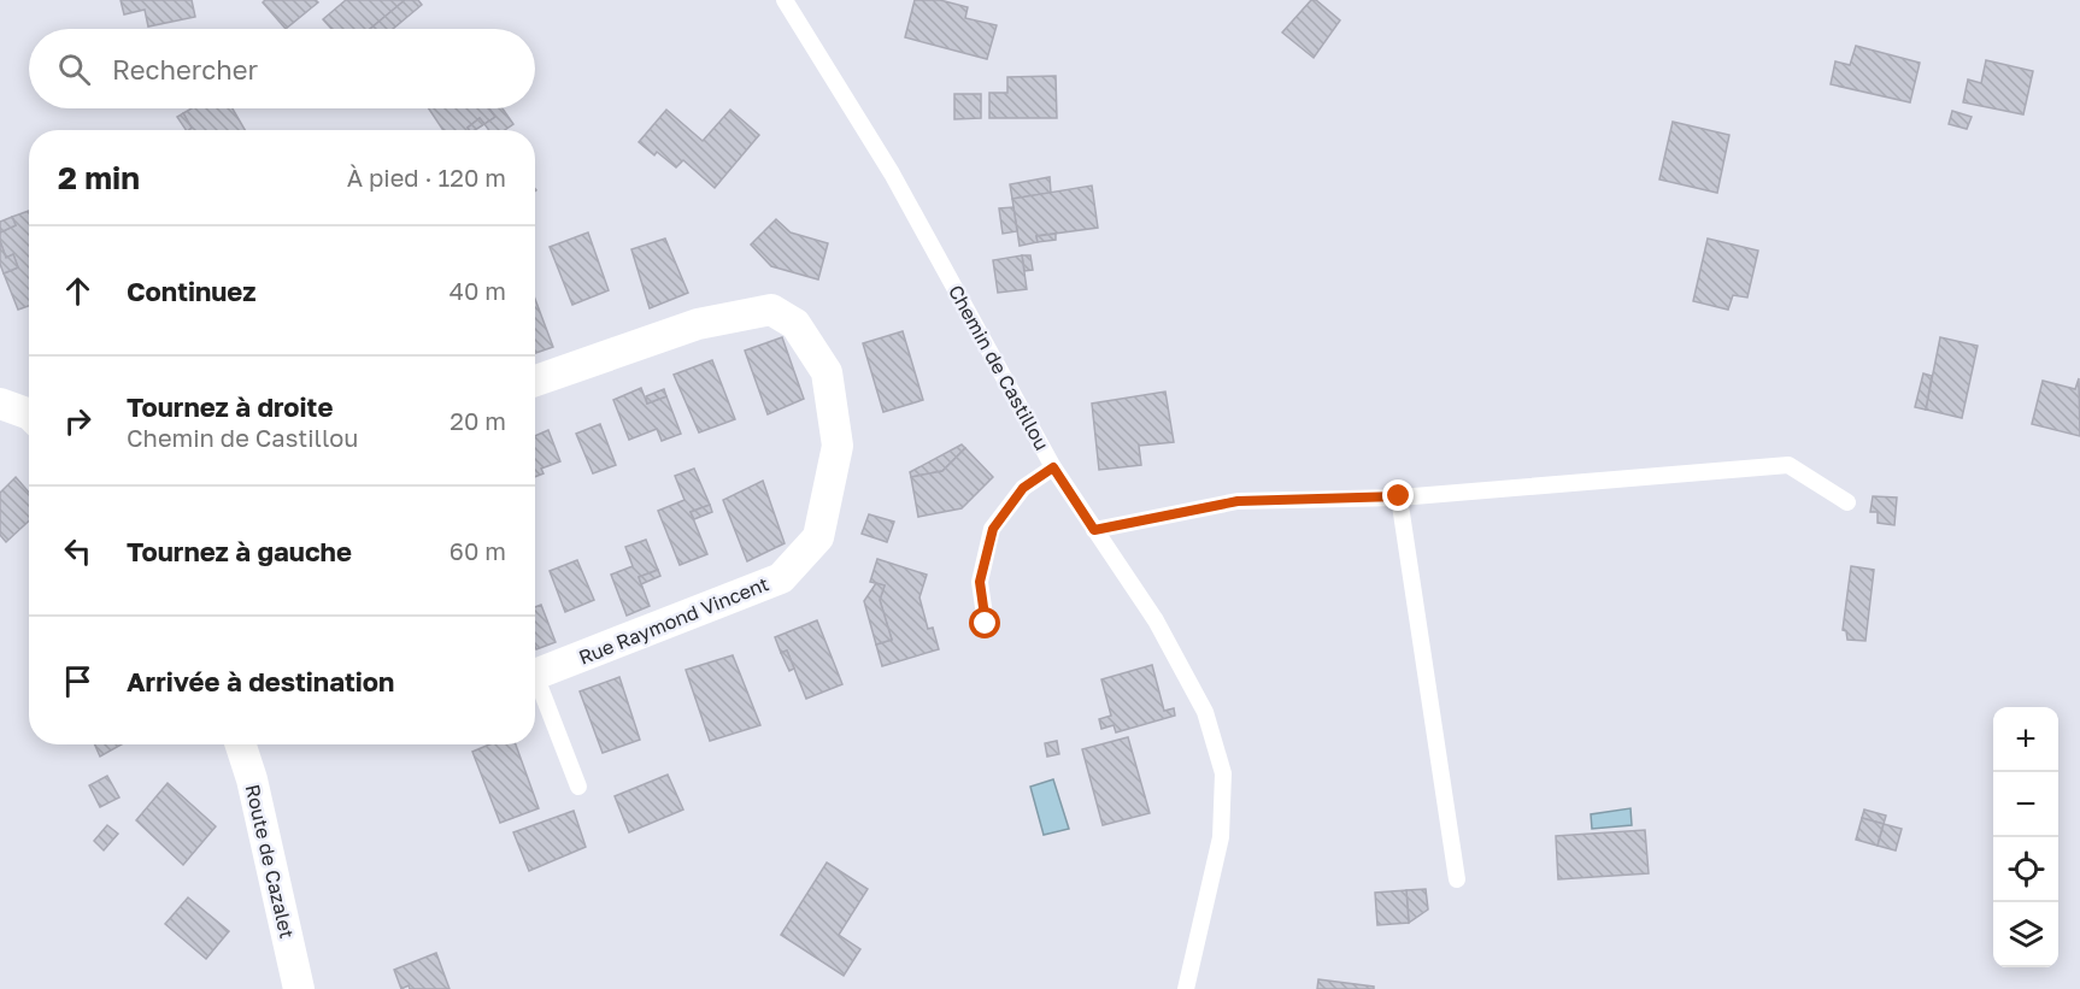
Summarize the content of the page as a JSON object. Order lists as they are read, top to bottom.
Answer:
{
  "streets": {
    "street": ["Rue Raymond Vincent", "Route de Cazalet"],
    "lane": ["Chemin de Castillou"]
  },
  "page": {
    "search": "Rechercher",
    "heading": ["2 min", "À pied · 120 m"],
    "list": [
      ["Continuez", "40 m"],
      ["Tournez à droite", "Chemin de Castillou", "20 m"],
      ["Tournez à gauche", "60 m"],
      "Arrivée à destination"
    ],
    "map_buttons": ["+", "−"]
  }
}
